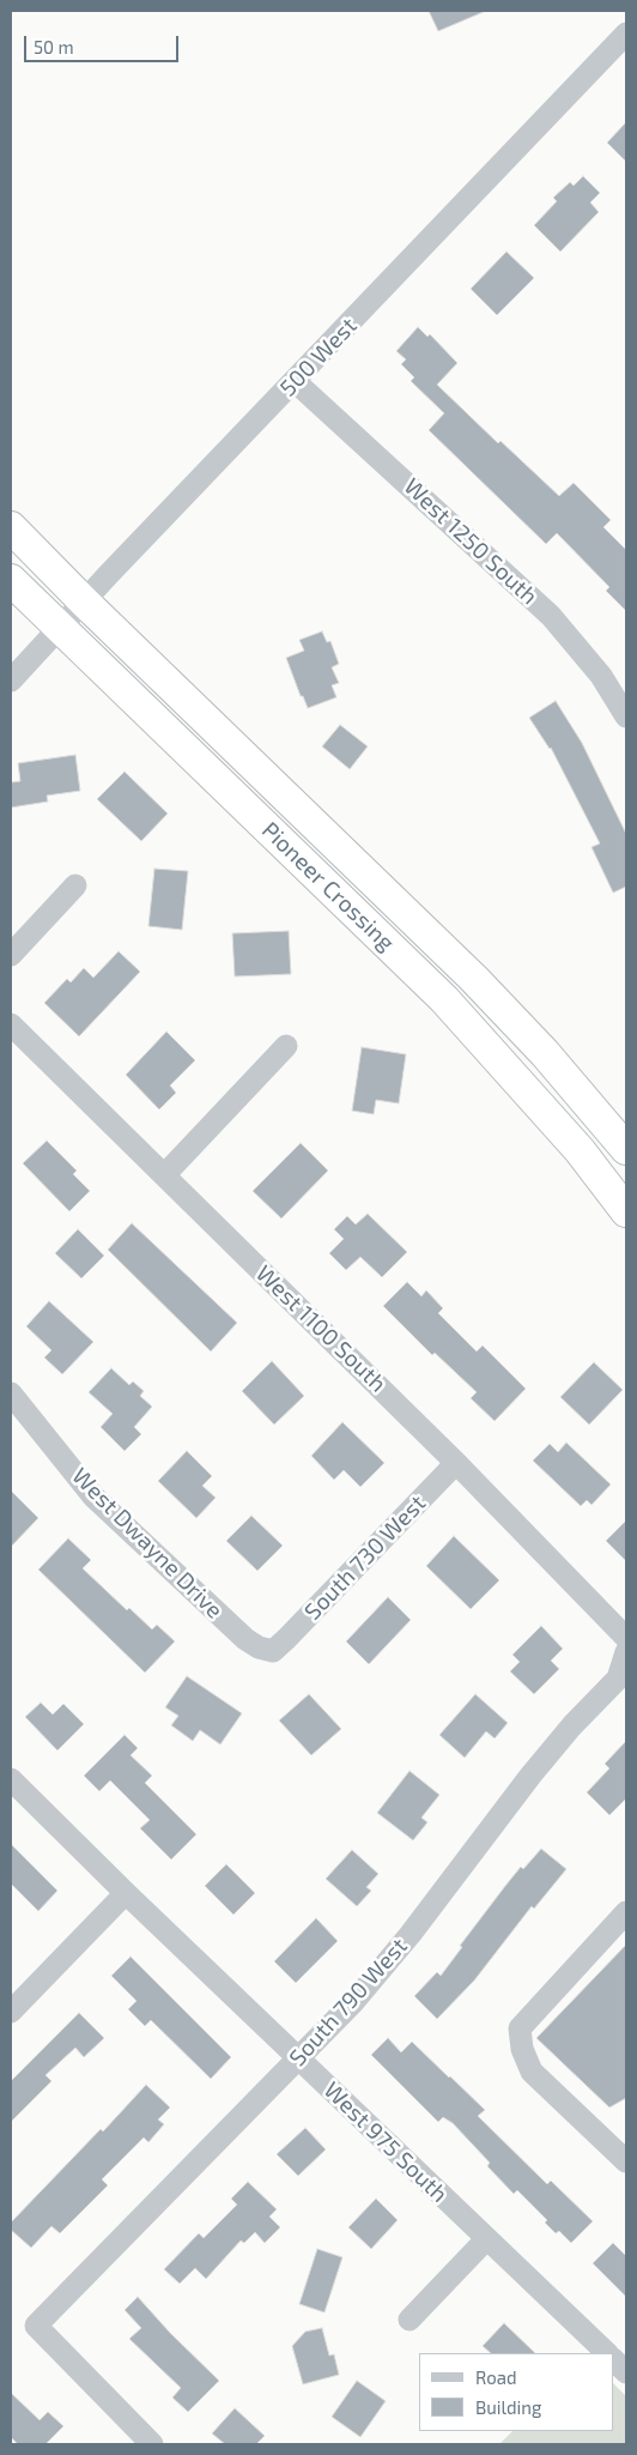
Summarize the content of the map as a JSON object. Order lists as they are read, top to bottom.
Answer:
{
  "streets": {
    "highway": ["Pioneer Crossing"],
    "street": [
      "500 West",
      "West 1250 South",
      "West 1100 South",
      "West Dwayne Drive",
      "South 730 West",
      "South 790 West",
      "West 975 South"
    ]
  },
  "crossings": [
    ["500 West", "West 1250 South"],
    ["500 West", "Pioneer Crossing"],
    ["West 1100 South", "South 730 West"],
    ["West Dwayne Drive", "South 730 West"],
    ["South 790 West", "West 975 South"]
  ],
  "legend": ["Road", "Building"],
  "scale_bar": "50 m"
}
